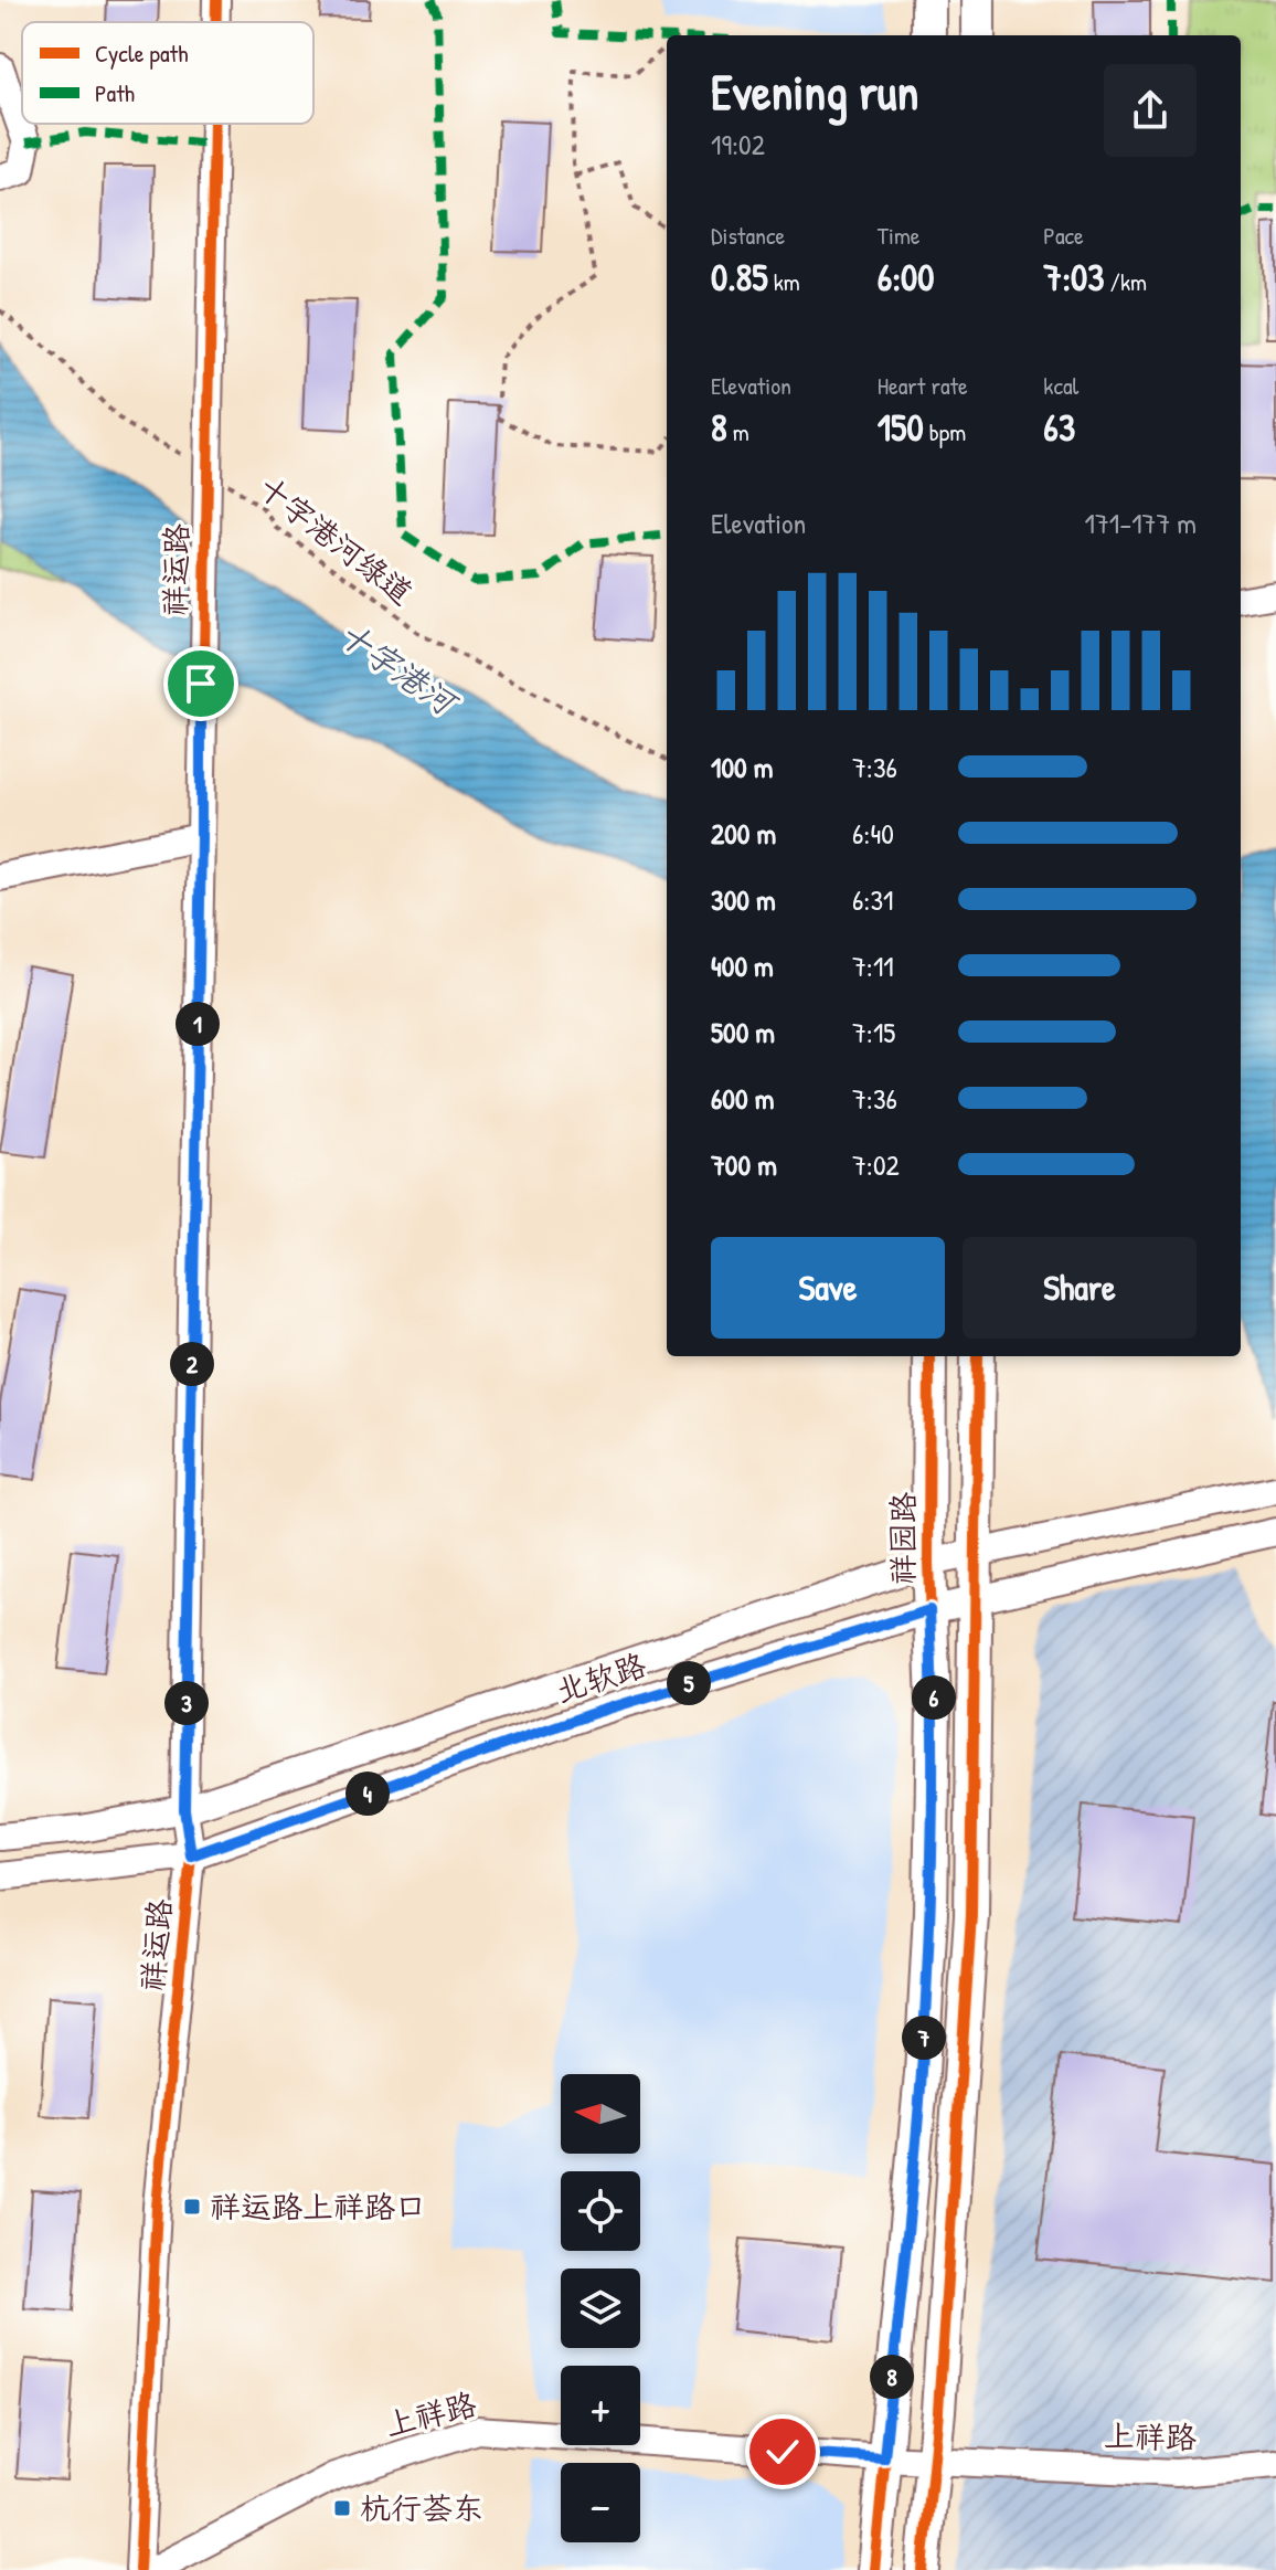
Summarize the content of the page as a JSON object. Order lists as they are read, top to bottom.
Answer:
{
  "streets": {
    "main road": ["祥园路"],
    "street": ["祥运路", "北软路", "上祥路"],
    "path": ["十字港河绿道"]
  },
  "crossings": [
    ["十字港河绿道", "祥运路"],
    ["祥运路", "北软路"],
    ["祥园路", "北软路"],
    ["祥园路", "上祥路"]
  ],
  "water": ["十字港河"],
  "places": {
    "transit": ["祥运路上祥路口", "杭行荟东"]
  },
  "legend": ["Cycle path", "Path"],
  "north": "left",
  "page": {
    "heading": ["Evening run", "19:02"],
    "stats": [
      ["Distance", "0.85 km"],
      ["Time", "6:00"],
      ["Pace", "7:03 /km"],
      ["Elevation", "8 m"],
      ["Heart rate", "150 bpm"],
      ["kcal", "63"]
    ],
    "chart": ["Elevation", "171–177 m"],
    "list": [
      {
        "name": "100 m",
        "note": "7:36"
      },
      {
        "name": "200 m",
        "note": "6:40"
      },
      {
        "name": "300 m",
        "note": "6:31"
      },
      {
        "name": "400 m",
        "note": "7:11"
      },
      {
        "name": "500 m",
        "note": "7:15"
      },
      {
        "name": "600 m",
        "note": "7:36"
      },
      {
        "name": "700 m",
        "note": "7:02"
      }
    ],
    "pins": [
      "1",
      "2",
      "5",
      "6",
      "3",
      "4",
      "7",
      "8"
    ],
    "buttons": ["Save", "Share"],
    "map_buttons": ["+", "−"]
  }
}
